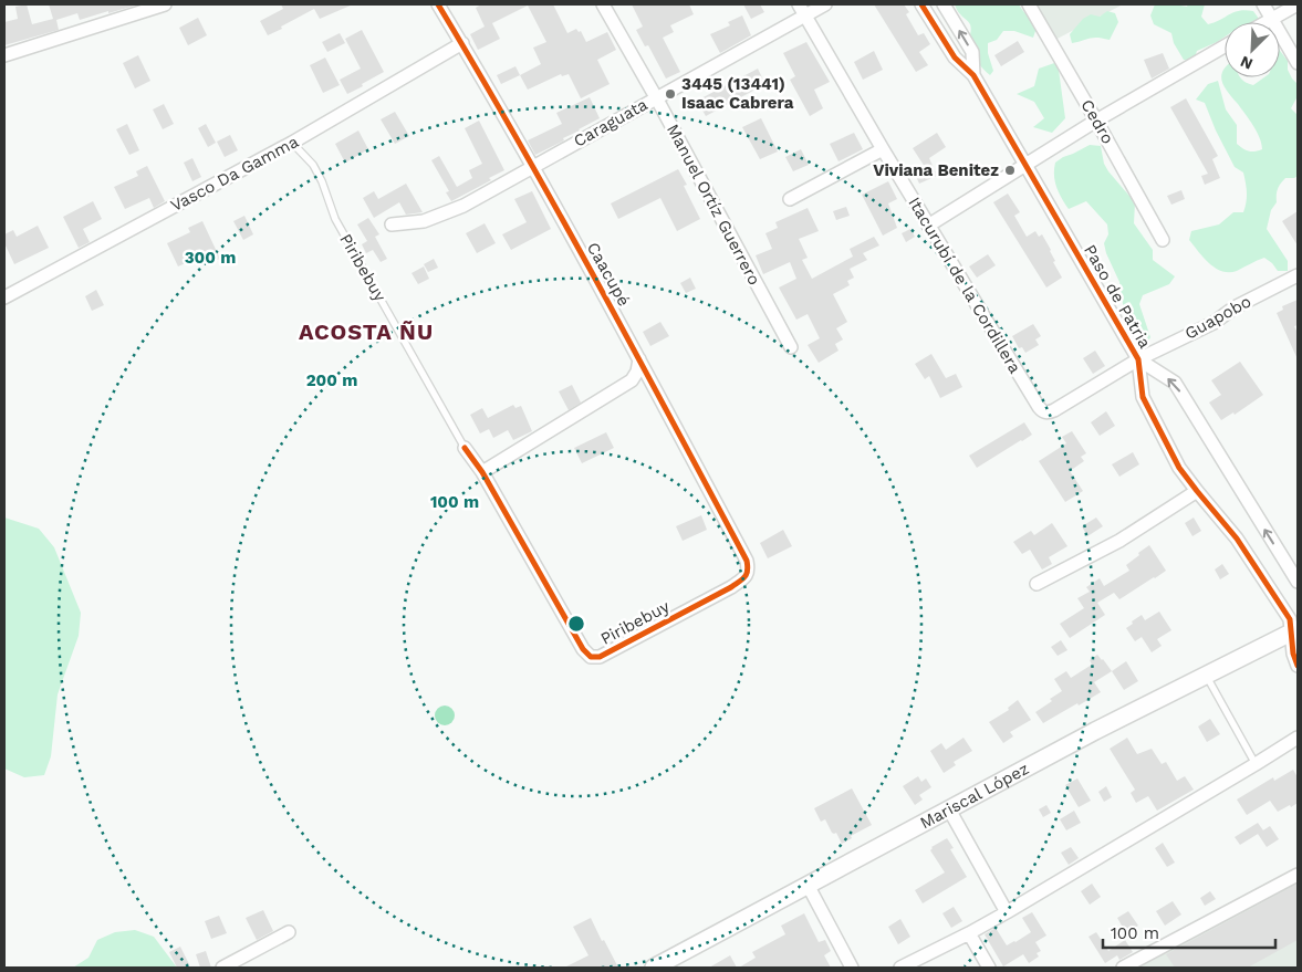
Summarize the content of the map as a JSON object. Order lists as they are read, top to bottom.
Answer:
{
  "streets": {
    "street": [
      "Cedro",
      "Caraguata",
      "Vasco Da Gamma",
      "Manuel Ortíz Guerrero",
      "Piribebuy",
      "Caacupé",
      "Itacurubí de la Cordillera",
      "Paso de Patria",
      "Guapobo",
      "Mariscal López"
    ]
  },
  "crossings": [
    ["Caraguata", "Manuel Ortíz Guerrero"],
    ["Caraguata", "Caacupé"],
    ["Caraguata", "Itacurubí de la Cordillera"],
    ["Vasco Da Gamma", "Piribebuy"],
    ["Vasco Da Gamma", "Caacupé"],
    ["Piribebuy", "Caacupé"],
    ["Itacurubí de la Cordillera", "Paso de Patria"],
    ["Itacurubí de la Cordillera", "Guapobo"],
    ["Paso de Patria", "Guapobo"],
    ["Paso de Patria", "Mariscal López"]
  ],
  "districts": ["ACOSTA ÑU"],
  "places": ["3445 (13441) Isaac Cabrera", "Viviana Benitez"],
  "scale_bar": "100 m",
  "north": "bottom left",
  "rings": ["300 m", "200 m", "100 m"]
}
